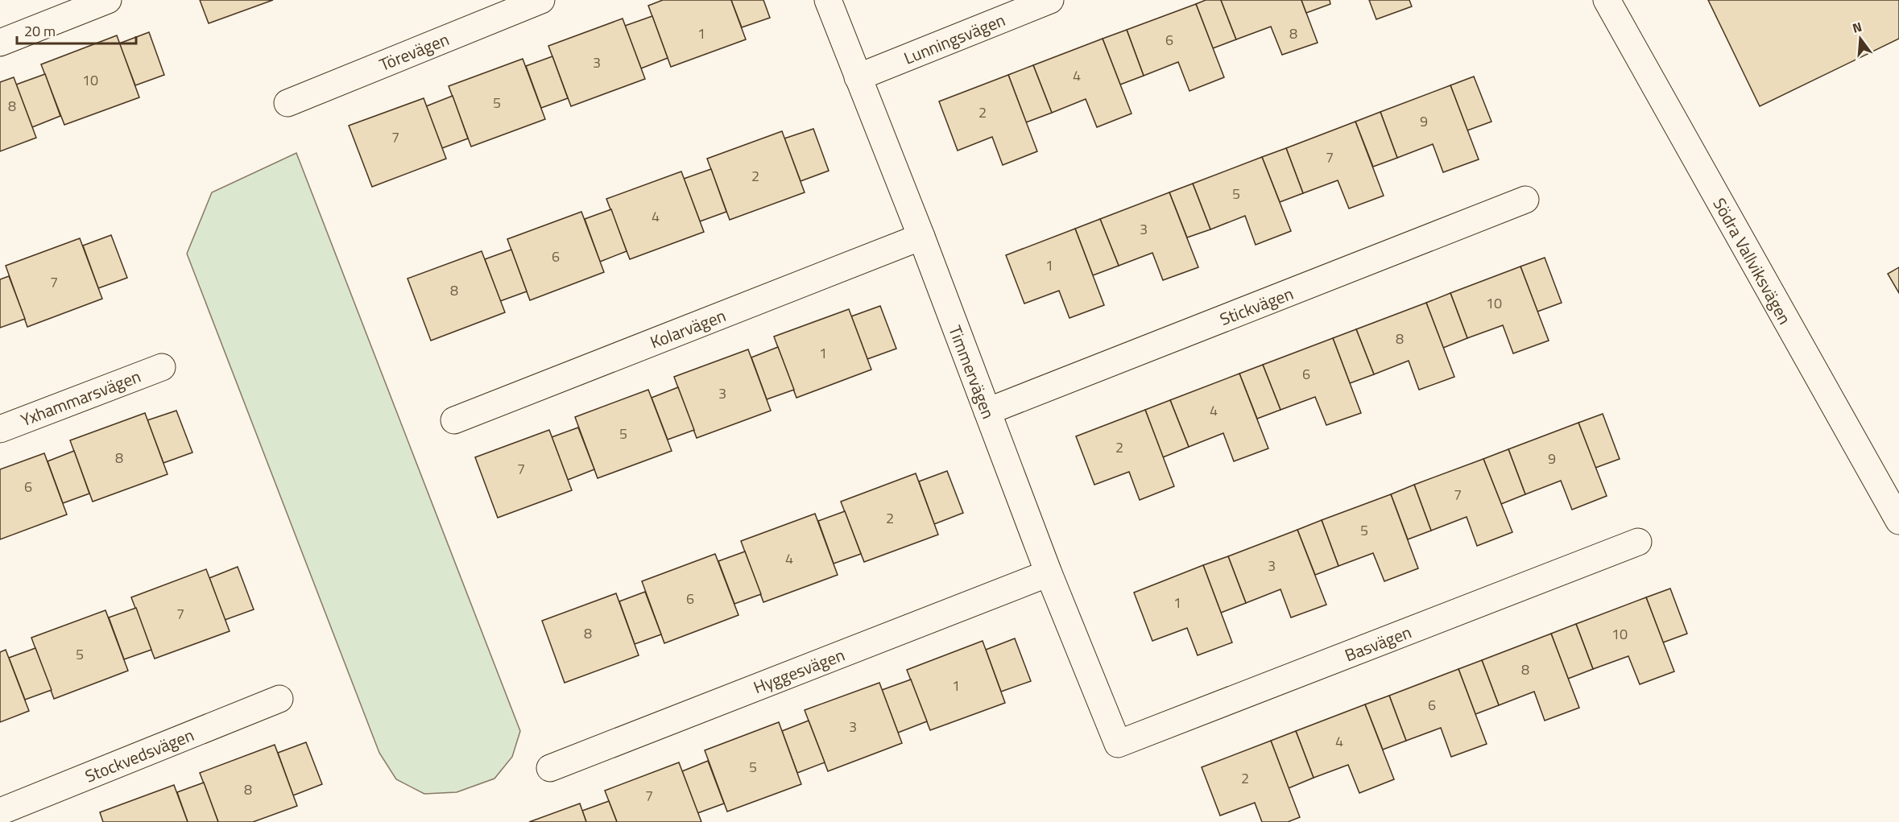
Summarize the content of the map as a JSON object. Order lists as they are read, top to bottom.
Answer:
{
  "streets": {
    "street": [
      "Lunningsvägen",
      "Törevägen",
      "Södra Vallviksvägen",
      "Stickvägen",
      "Kolarvägen",
      "Timmervägen",
      "Yxhammarsvägen",
      "Basvägen",
      "Hyggesvägen",
      "Stockvedsvägen"
    ]
  },
  "crossings": [
    ["Lunningsvägen", "Timmervägen"],
    ["Stickvägen", "Timmervägen"],
    ["Kolarvägen", "Timmervägen"],
    ["Timmervägen", "Basvägen"],
    ["Timmervägen", "Hyggesvägen"]
  ],
  "house_numbers": [
    "1",
    "8",
    "6",
    "3",
    "4",
    "10",
    "5",
    "8",
    "2",
    "9",
    "7",
    "7",
    "2",
    "5",
    "4",
    "3",
    "6",
    "1",
    "7",
    "8",
    "10",
    "8",
    "1",
    "6",
    "3",
    "4",
    "5",
    "2",
    "8",
    "9",
    "7",
    "6",
    "7",
    "2",
    "5",
    "4",
    "3",
    "6",
    "1",
    "7",
    "8",
    "10",
    "5",
    "8",
    "1",
    "6",
    "3",
    "4",
    "5",
    "2",
    "8",
    "7"
  ],
  "scale_bar": "20 m",
  "north": "top"
}
